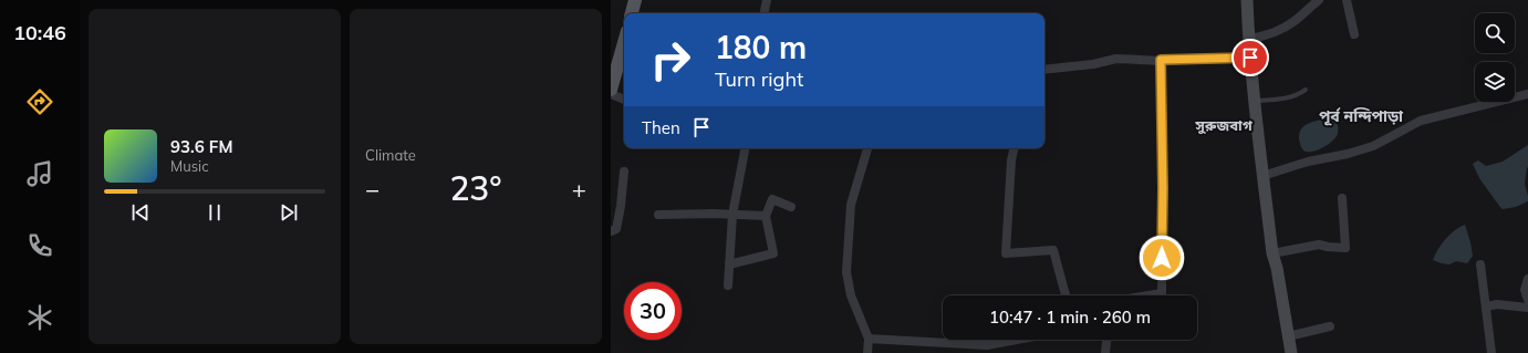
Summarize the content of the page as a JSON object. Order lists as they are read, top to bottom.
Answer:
{
  "districts": ["পূর্ব নন্দিপাড়া", "সুরুজবাগ"],
  "page": {
    "tabs": "10:46",
    "tile": "Climate",
    "turn": ["180 m", "Turn right"],
    "then": "Then",
    "song": ["93.6 FM", "Music"],
    "heat": ["−", "23°", "+"],
    "limit": "30",
    "trip": "10:47 · 1 min · 260 m"
  }
}
